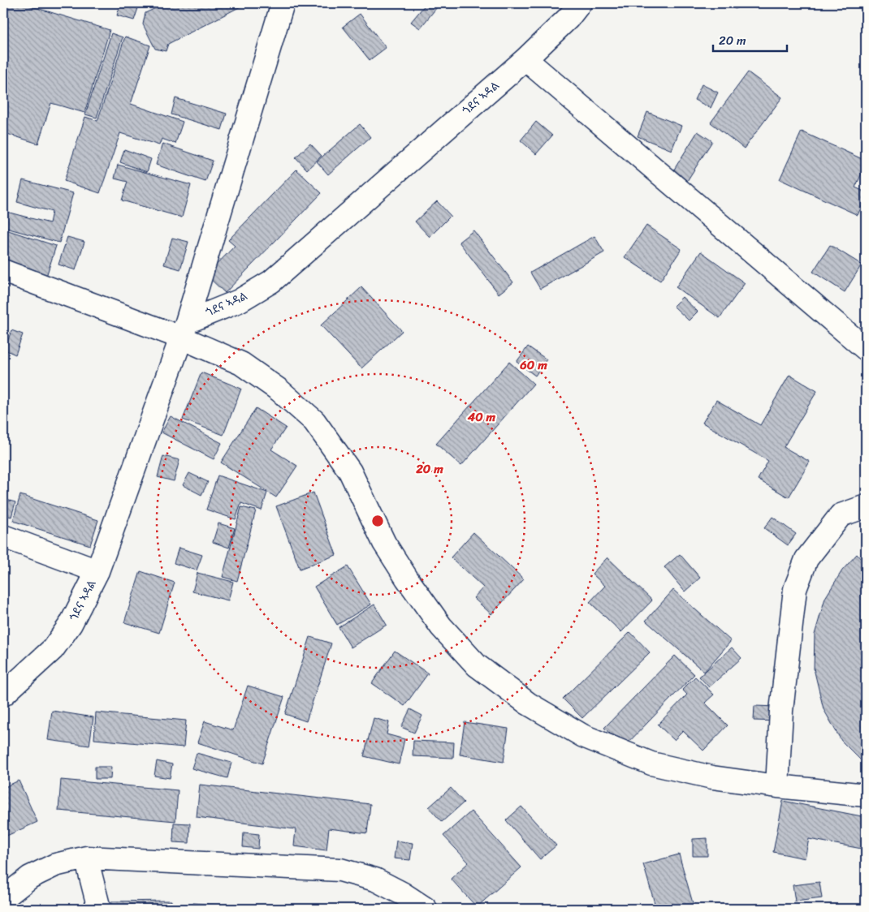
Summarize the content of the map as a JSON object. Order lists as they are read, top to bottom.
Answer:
{
  "streets": {
    "street": ["ጎደና ኣዳል"]
  },
  "scale_bar": "20 m",
  "rings": ["60 m", "40 m", "20 m"]
}
